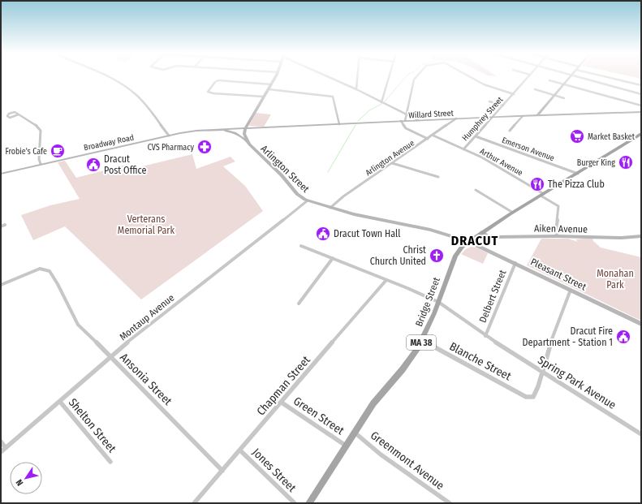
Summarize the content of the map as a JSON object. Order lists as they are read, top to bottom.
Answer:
{
  "streets": {
    "main road": [
      "Willard Street",
      "Broadway Road",
      "Arlington Street",
      "Aiken Avenue",
      "Pleasant Street",
      "Bridge Street",
      "MA 38"
    ],
    "street": [
      "Humphrey Street",
      "Emerson Avenue",
      "Arlington Avenue",
      "Arthur Avenue",
      "Delbert Street",
      "Montaup Avenue",
      "Blanche Street",
      "Ansonia Street",
      "Spring Park Avenue",
      "Chapman Street",
      "Green Street",
      "Shelton Street",
      "Greenmont Avenue",
      "Jones Street"
    ]
  },
  "crossings": [
    ["Willard Street", "Humphrey Street"],
    ["Willard Street", "Broadway Road"],
    ["Willard Street", "Arlington Avenue"],
    ["Willard Street", "Arlington Street"],
    ["Humphrey Street", "Emerson Avenue"],
    ["Humphrey Street", "Arthur Avenue"],
    ["Broadway Road", "Arlington Street"],
    ["Emerson Avenue", "Bridge Street"],
    ["Arlington Avenue", "Arthur Avenue"],
    ["Arlington Avenue", "Arlington Street"],
    ["Arthur Avenue", "Aiken Avenue"],
    ["Arthur Avenue", "Bridge Street"],
    ["Arlington Street", "Pleasant Street"],
    ["Arlington Street", "Bridge Street"],
    ["Arlington Street", "Montaup Avenue"],
    ["Aiken Avenue", "Bridge Street"],
    ["Pleasant Street", "Delbert Street"],
    ["Pleasant Street", "Bridge Street"],
    ["Delbert Street", "Spring Park Avenue"],
    ["Bridge Street", "Blanche Street"],
    ["Bridge Street", "Spring Park Avenue"],
    ["Bridge Street", "Green Street"],
    ["Bridge Street", "Greenmont Avenue"],
    ["Montaup Avenue", "Ansonia Street"],
    ["Montaup Avenue", "Shelton Street"],
    ["Blanche Street", "Spring Park Avenue"],
    ["Ansonia Street", "Chapman Street"],
    ["Spring Park Avenue", "Chapman Street"],
    ["Chapman Street", "Green Street"],
    ["Chapman Street", "Jones Street"]
  ],
  "districts": ["DRACUT"],
  "parks": ["Verterans Memorial Park", "Monahan Park"],
  "places": {
    "supermarket": ["Market Basket"],
    "pharmacy": ["CVS Pharmacy"],
    "cafe": ["Frobie's Cafe"],
    "restaurant": ["Burger King", "The Pizza Club"],
    "public building": ["Dracut Post Office", "Dracut Town Hall", "Dracut Fire Department - Station 1"],
    "church": ["Christ Church United"]
  },
  "north": "bottom left"
}
